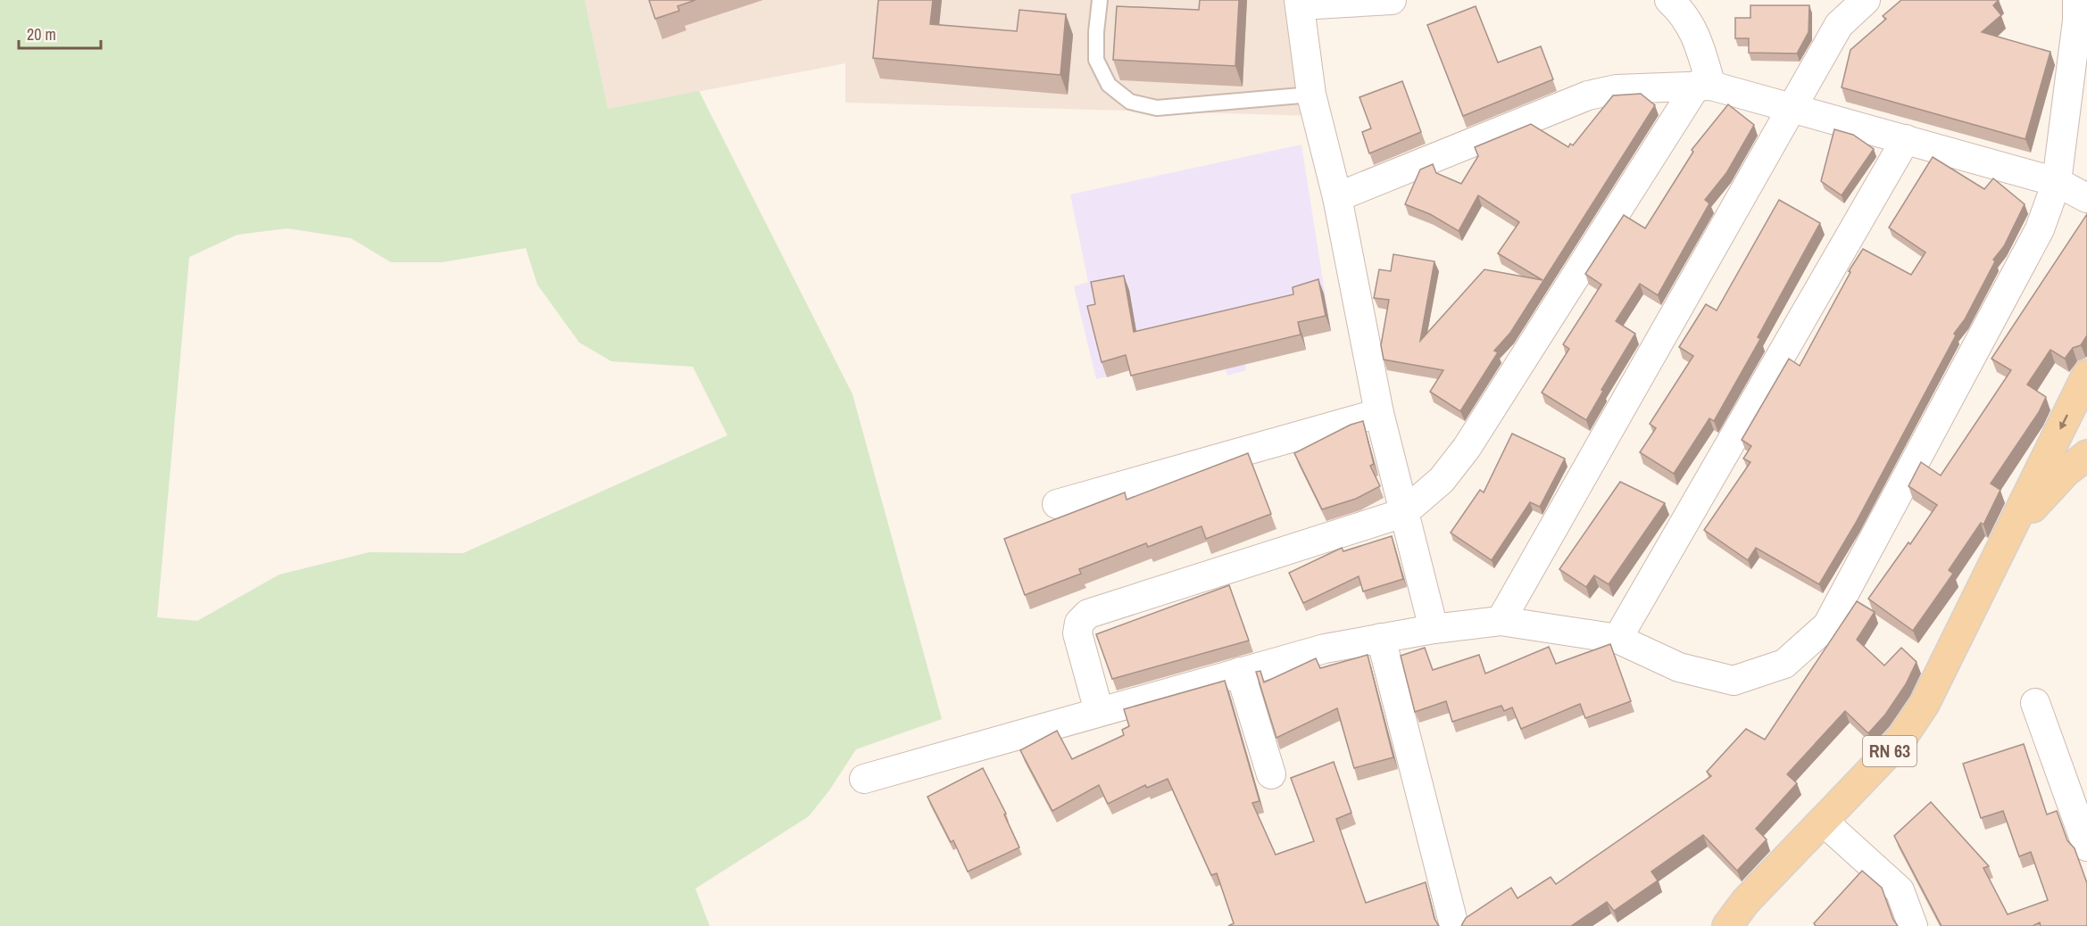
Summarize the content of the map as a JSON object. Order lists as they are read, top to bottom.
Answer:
{
  "streets": {
    "main road": ["RN 63"]
  },
  "scale_bar": "20 m"
}
